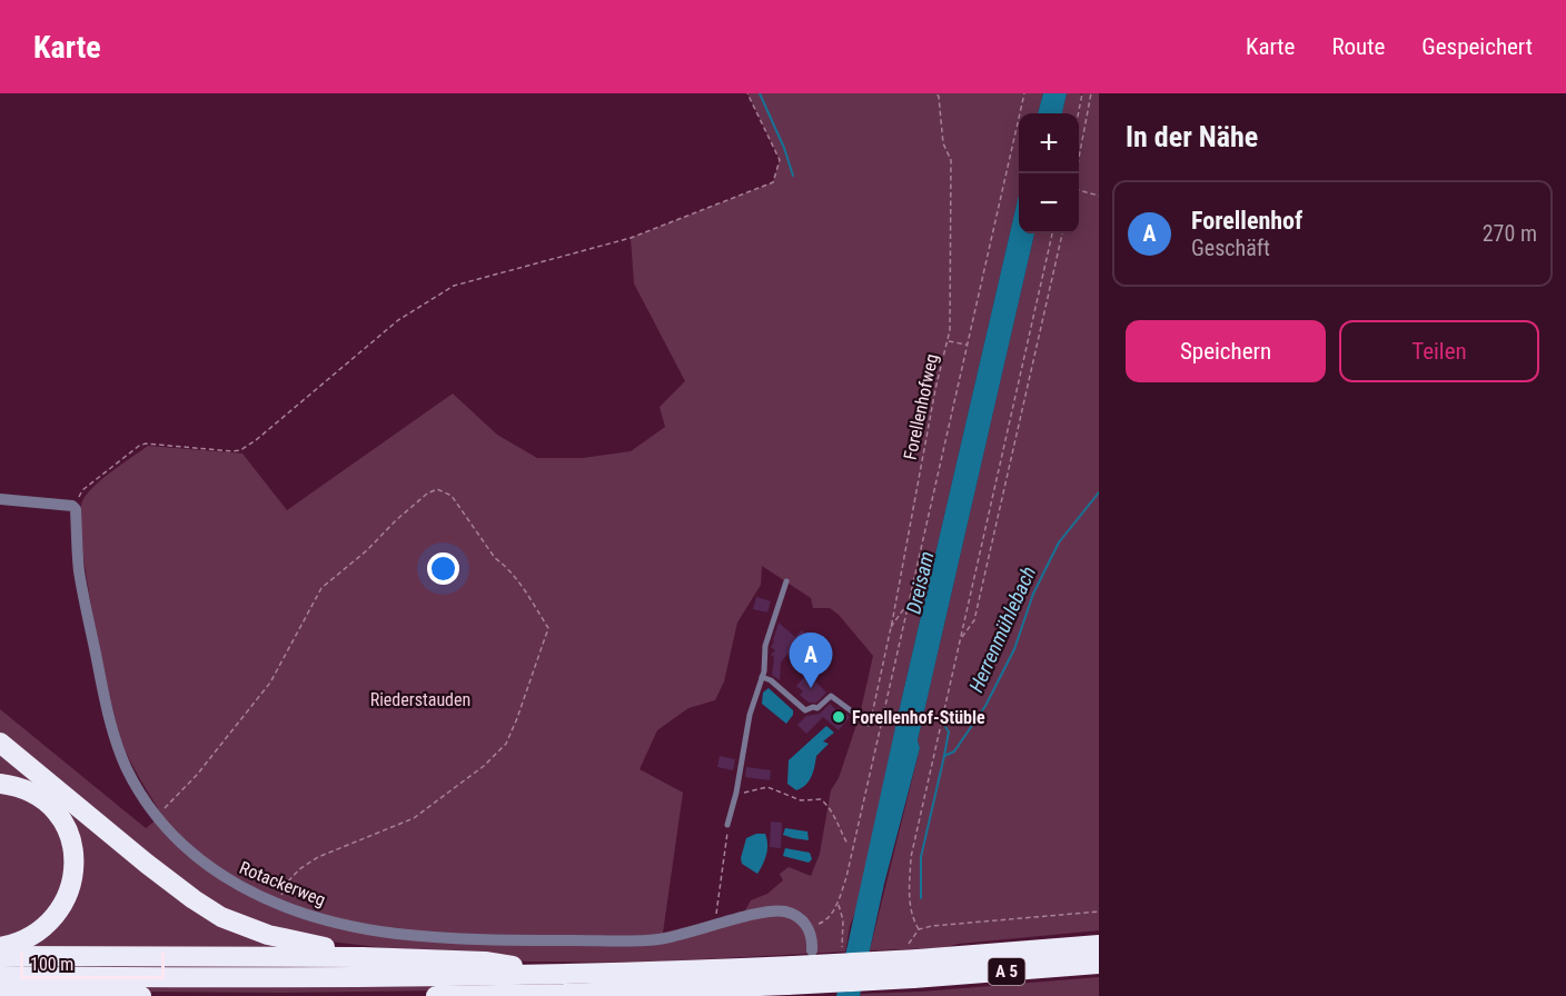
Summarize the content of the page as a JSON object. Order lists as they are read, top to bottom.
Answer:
{
  "streets": {
    "highway": ["A 5"],
    "street": ["Rotackerweg"],
    "path": ["Forellenhofweg"]
  },
  "water": ["Dreisam", "Herrenmühlebach"],
  "parks": ["Riederstauden"],
  "places": ["Forellenhof-Stüble"],
  "scale_bar": "100 m",
  "page": {
    "header": "Karte",
    "nav": ["Karte", "Route", "Gespeichert"],
    "heading": "In der Nähe",
    "map_buttons": ["+", "−"],
    "list": [
      {
        "mark": "A",
        "name": "Forellenhof",
        "note": "Geschäft",
        "value": "270 m"
      }
    ],
    "buttons": ["Speichern", "Teilen"],
    "pins": "A",
    "scale": "100 m"
  }
}
